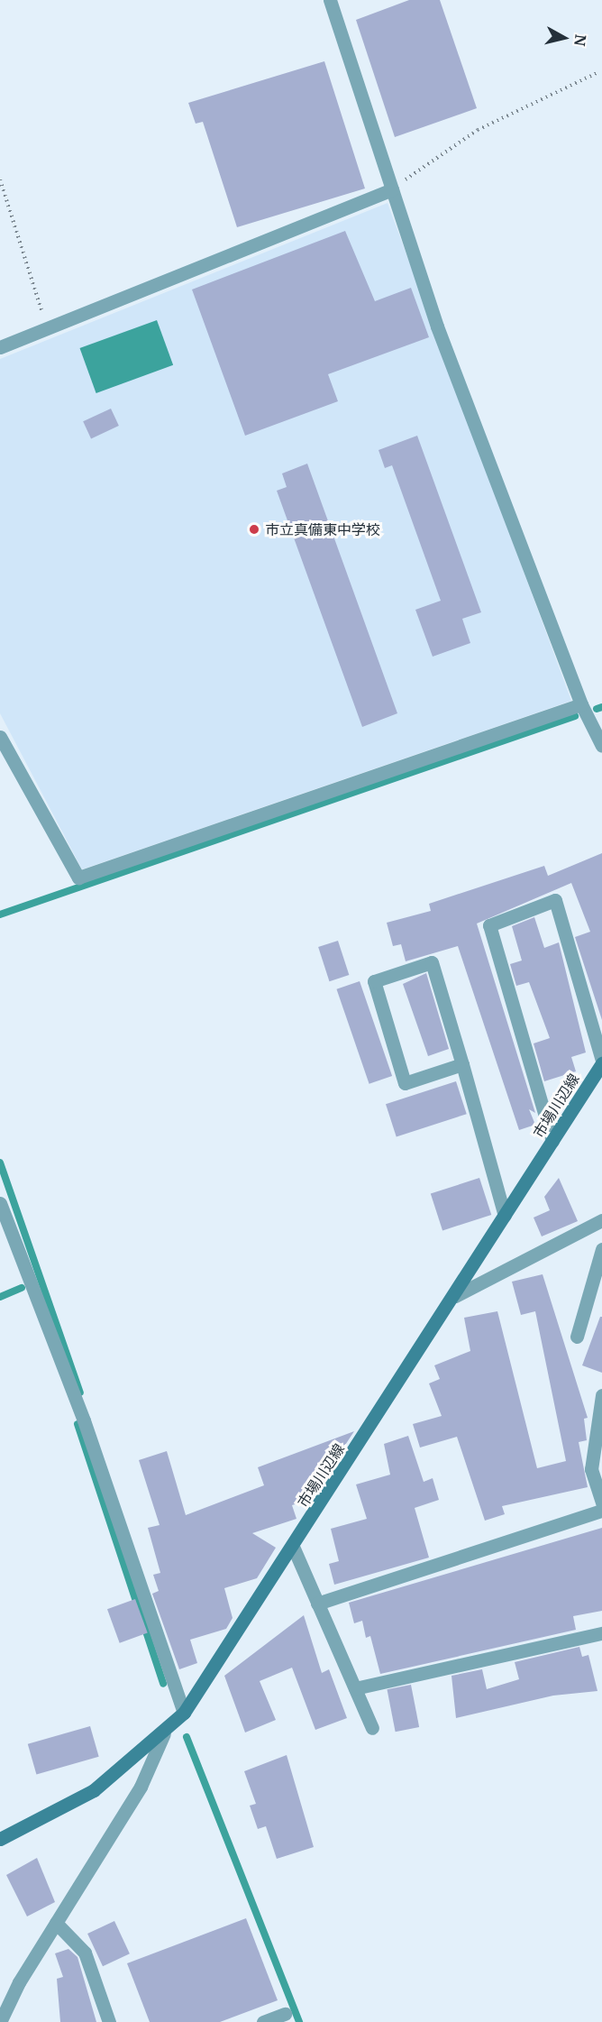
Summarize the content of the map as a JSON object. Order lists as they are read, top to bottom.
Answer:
{
  "streets": {
    "main road": ["市場川辺線"]
  },
  "places": ["市立真備東中学校"],
  "north": "right"
}
